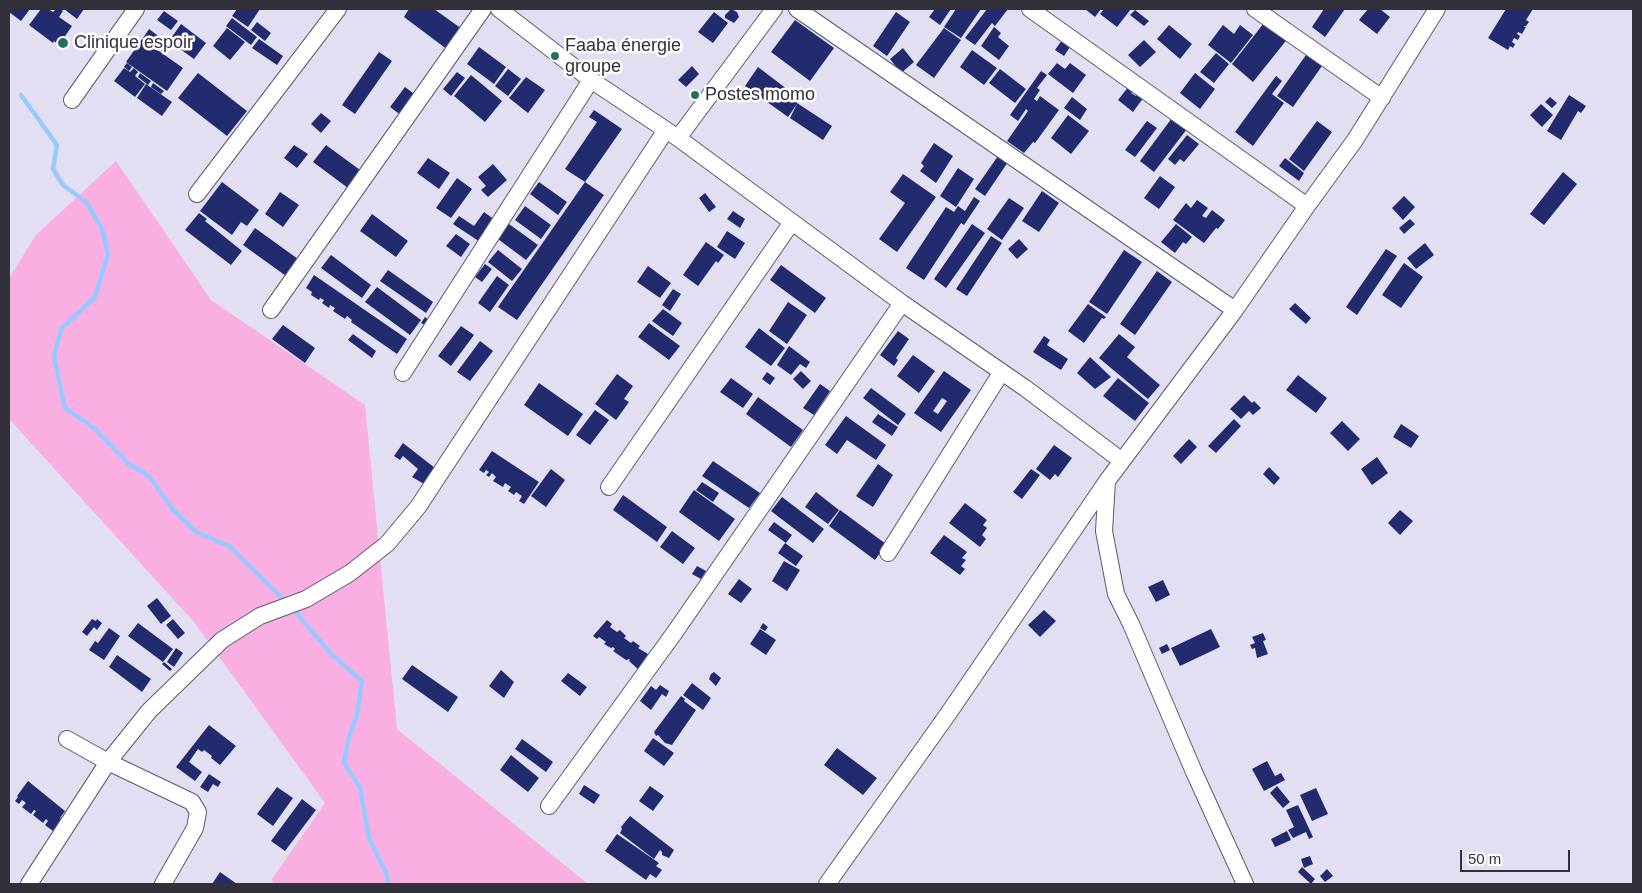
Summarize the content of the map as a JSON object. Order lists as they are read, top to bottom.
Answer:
{
  "places": ["Clinique espoir", "Faaba énergie groupe", "Postes momo"],
  "scale_bar": "50 m"
}
